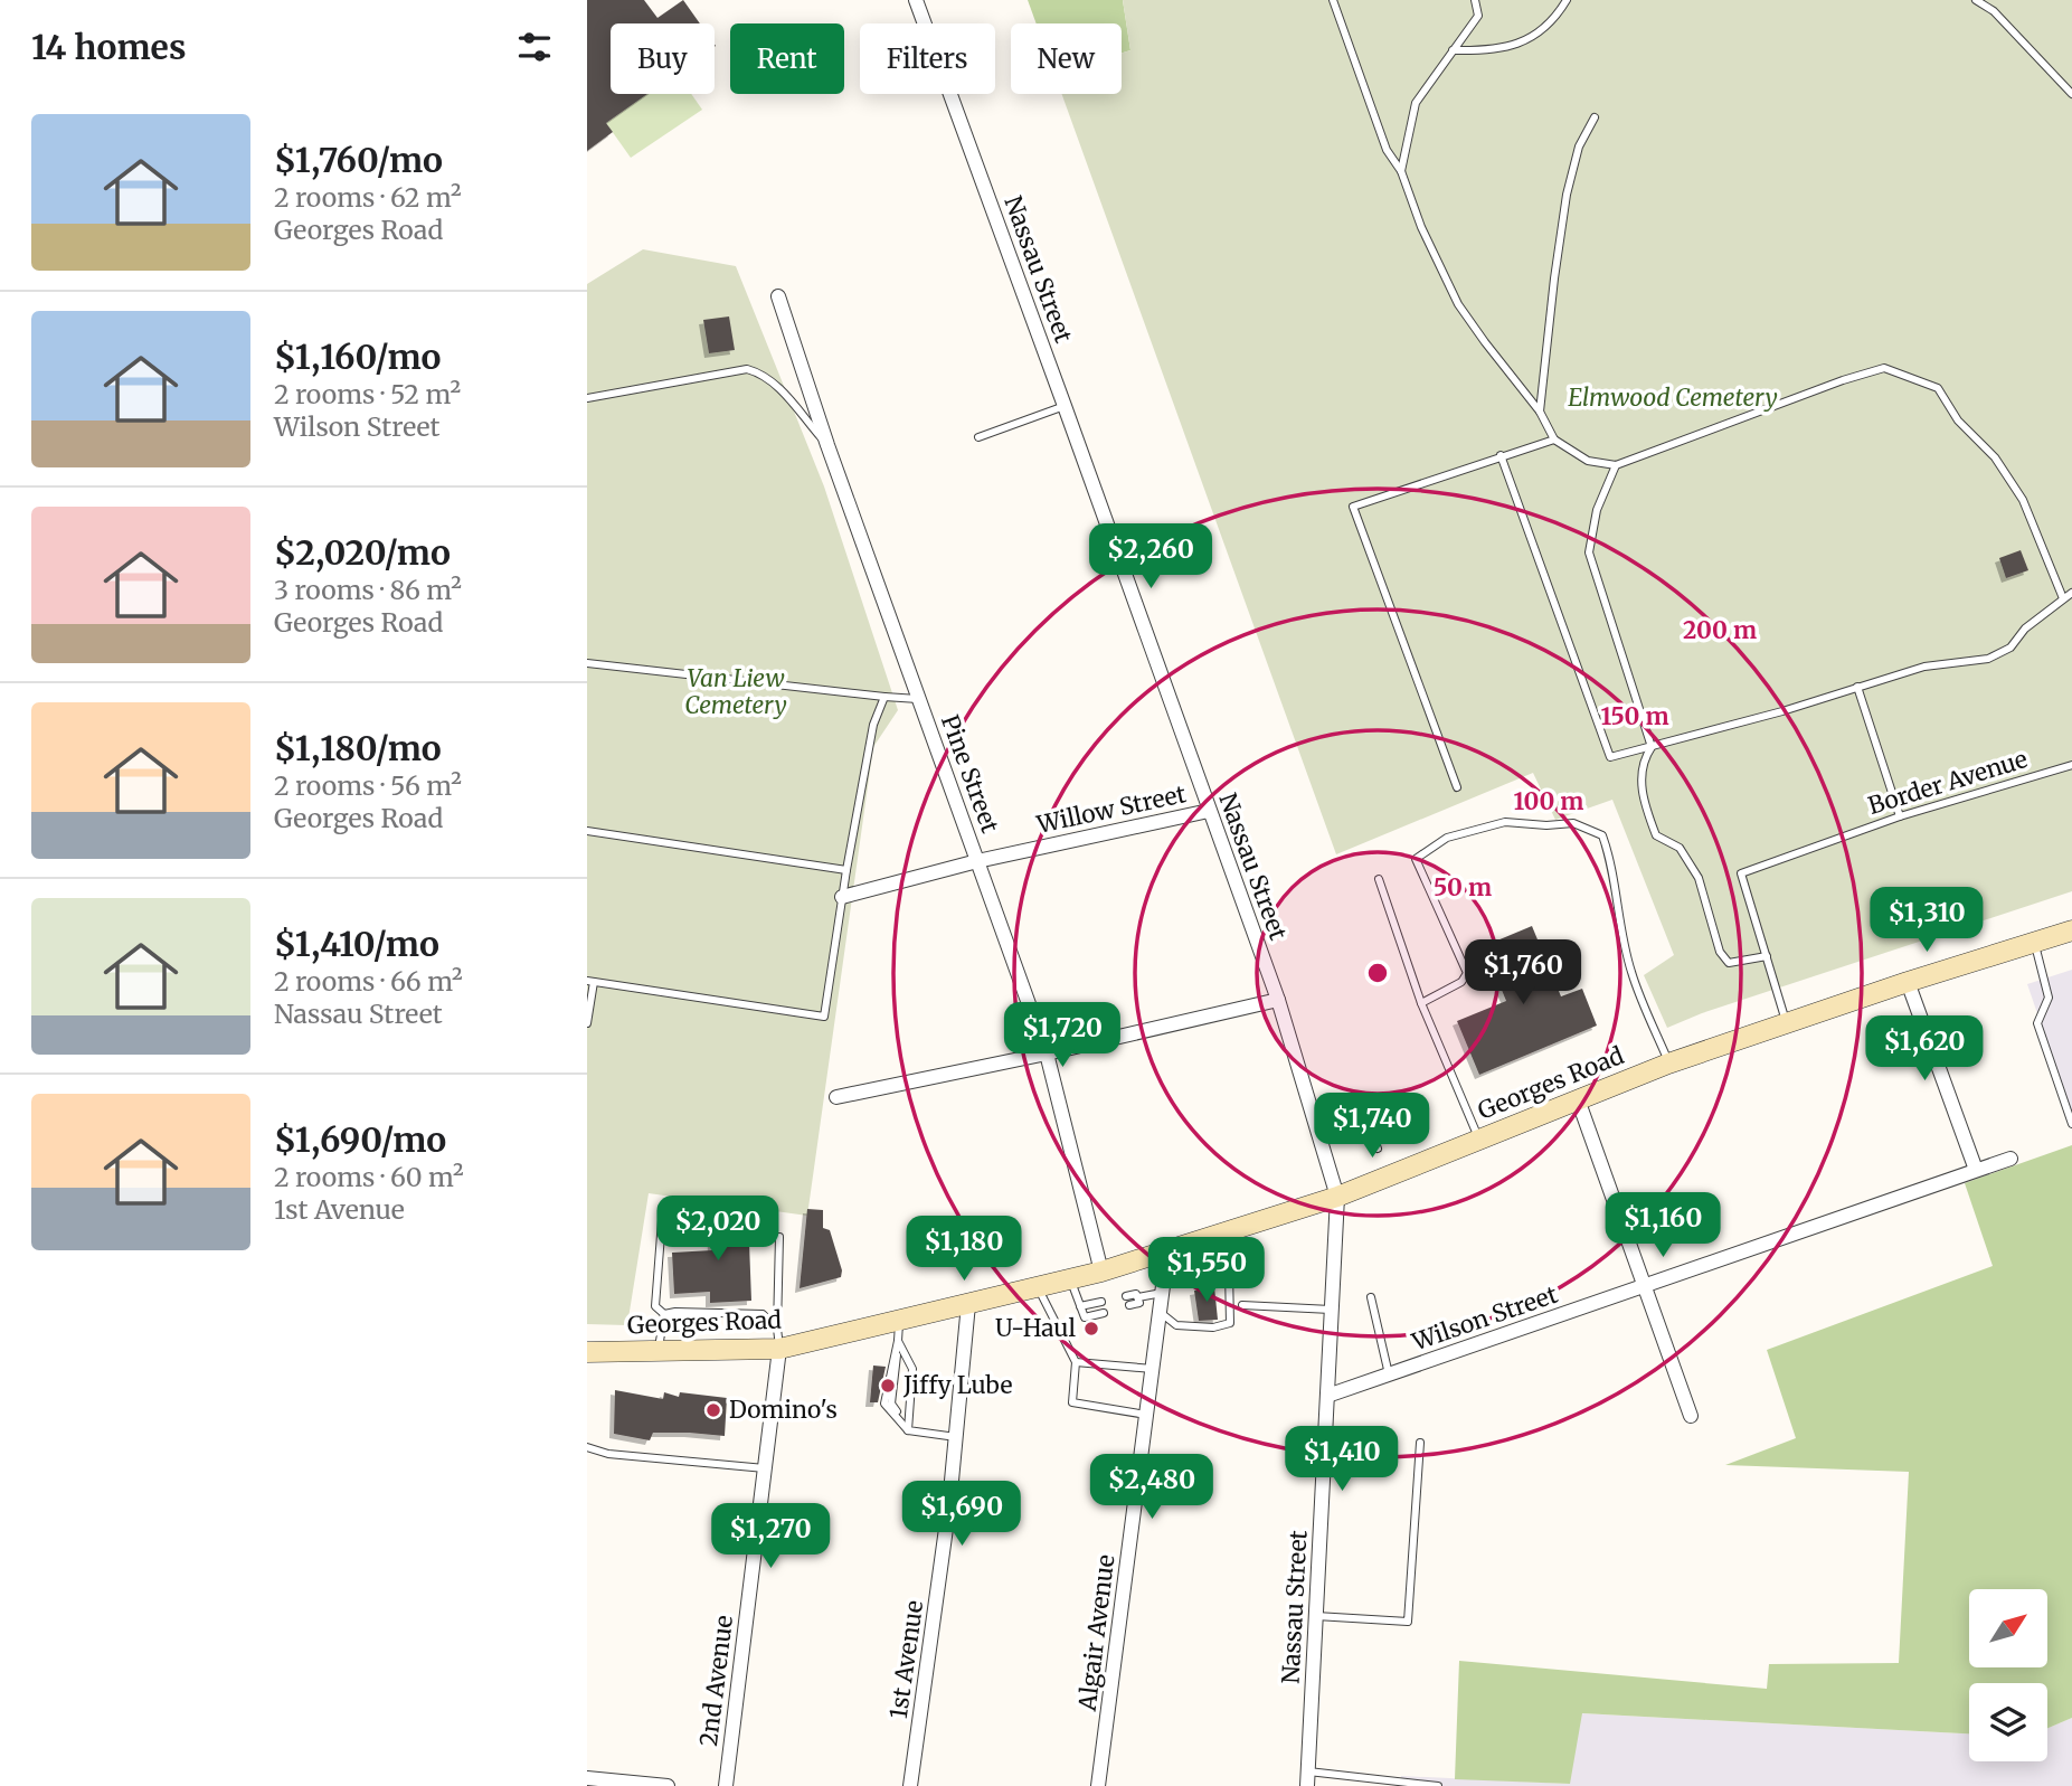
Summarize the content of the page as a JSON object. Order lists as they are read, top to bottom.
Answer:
{
  "streets": {
    "street": [
      "Nassau Street",
      "Pine Street",
      "Willow Street",
      "Georges Road",
      "Wilson Street",
      "Algair Avenue",
      "1st Avenue",
      "2nd Avenue"
    ],
    "lane": ["Border Avenue"]
  },
  "crossings": [
    ["Nassau Street", "Willow Street"],
    ["Nassau Street", "Georges Road"],
    ["Nassau Street", "Wilson Street"],
    ["Pine Street", "Willow Street"],
    ["Pine Street", "Georges Road"],
    ["Georges Road", "Algair Avenue"],
    ["Georges Road", "1st Avenue"],
    ["Georges Road", "2nd Avenue"]
  ],
  "parks": ["Elmwood Cemetery", "Van Liew Cemetery"],
  "places": ["U-Haul", "Jiffy Lube", "Domino's"],
  "north": "top right",
  "page": {
    "heading": "14 homes",
    "chip": [
      "Buy",
      "Rent",
      "Filters",
      "New"
    ],
    "list": [
      {
        "name": "$1,760/mo",
        "note": "2 rooms · 62 m² · Georges Road"
      },
      {
        "name": "$1,160/mo",
        "note": "2 rooms · 52 m² · Wilson Street"
      },
      {
        "name": "$2,020/mo",
        "note": "3 rooms · 86 m² · Georges Road"
      },
      {
        "name": "$1,180/mo",
        "note": "2 rooms · 56 m² · Georges Road"
      },
      {
        "name": "$1,410/mo",
        "note": "2 rooms · 66 m² · Nassau Street"
      },
      {
        "name": "$1,690/mo",
        "note": "2 rooms · 60 m² · 1st Avenue"
      }
    ],
    "price": [
      "$2,260",
      "$1,310",
      "$1,760",
      "$1,720",
      "$1,620",
      "$1,740",
      "$1,160",
      "$2,020",
      "$1,180",
      "$1,550",
      "$1,410",
      "$2,480",
      "$1,690",
      "$1,270"
    ]
  },
  "rings": [
    "200 m",
    "150 m",
    "100 m",
    "50 m"
  ]
}
